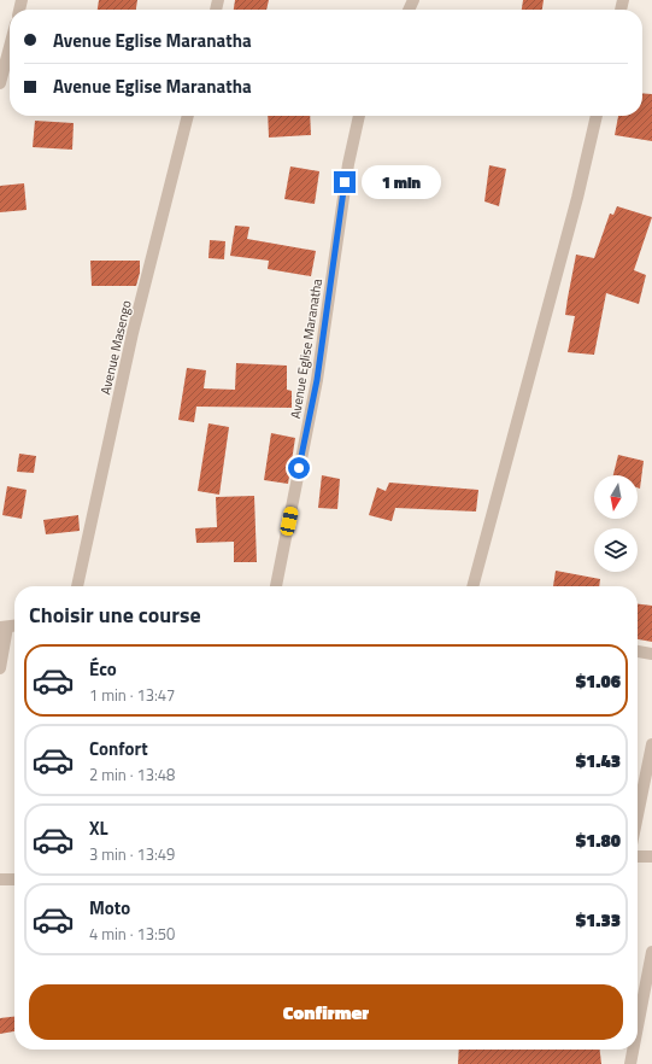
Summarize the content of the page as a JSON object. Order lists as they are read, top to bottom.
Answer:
{
  "streets": {
    "street": ["Avenue Masengo", "Avenue Eglise Maranatha"]
  },
  "north": "bottom",
  "page": {
    "banner": ["Avenue Eglise Maranatha", "Avenue Eglise Maranatha"],
    "bubble": "1 min",
    "heading": "Choisir une course",
    "list": [
      {
        "name": "Éco",
        "note": "1 min · 13:47",
        "value": "$1.06"
      },
      {
        "name": "Confort",
        "note": "2 min · 13:48",
        "value": "$1.43"
      },
      {
        "name": "XL",
        "note": "3 min · 13:49",
        "value": "$1.80"
      },
      {
        "name": "Moto",
        "note": "4 min · 13:50",
        "value": "$1.33"
      }
    ],
    "buttons": "Confirmer"
  }
}
